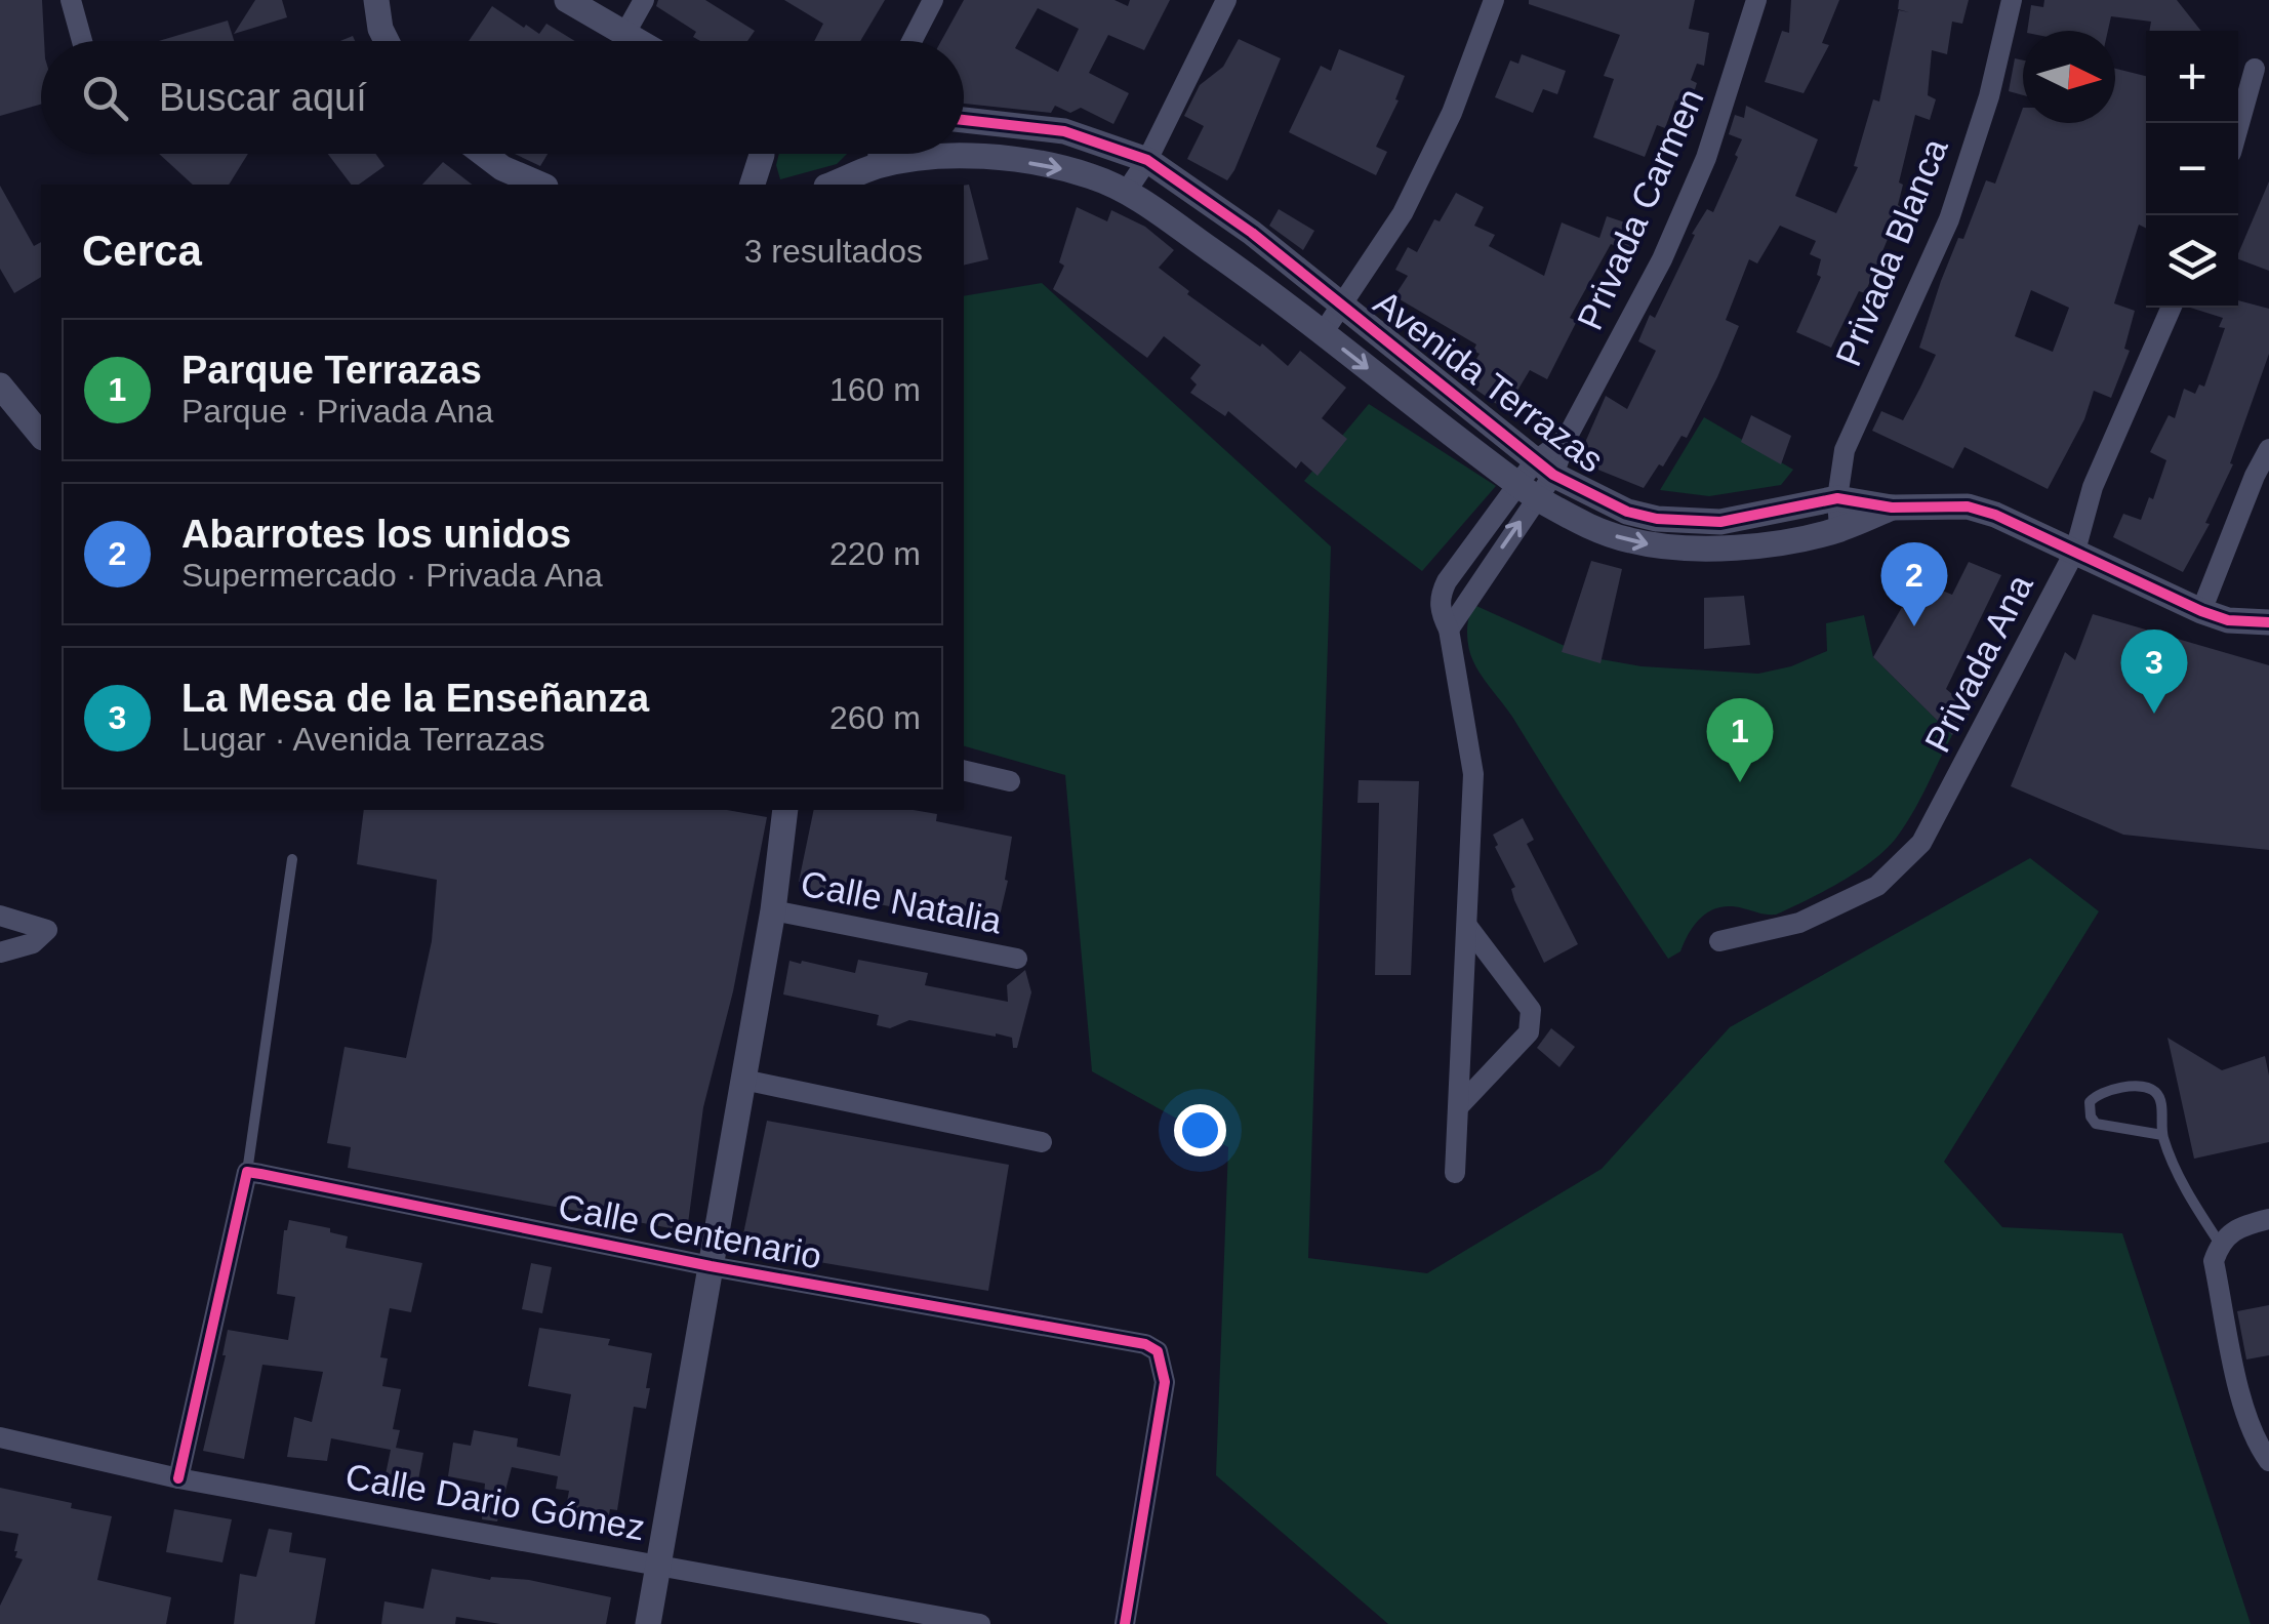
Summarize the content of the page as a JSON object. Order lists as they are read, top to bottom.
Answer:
{
  "streets": {
    "street": [
      "Privada Carmen",
      "Privada Blanca",
      "Avenida Terrazas",
      "Privada Ana",
      "Calle Natalia",
      "Calle Centenario",
      "Calle Dario Gómez"
    ]
  },
  "crossings": [
    ["Privada Carmen", "Avenida Terrazas"],
    ["Privada Blanca", "Avenida Terrazas"],
    ["Avenida Terrazas", "Privada Ana"]
  ],
  "north": "right",
  "page": {
    "map_buttons": ["+", "−"],
    "search": "Buscar aquí",
    "heading": ["Cerca", "3 resultados"],
    "list": [
      {
        "mark": "1",
        "name": "Parque Terrazas",
        "note": "Parque · Privada Ana",
        "value": "160 m"
      },
      {
        "mark": "2",
        "name": "Abarrotes los unidos",
        "note": "Supermercado · Privada Ana",
        "value": "220 m"
      },
      {
        "mark": "3",
        "name": "La Mesa de la Enseñanza",
        "note": "Lugar · Avenida Terrazas",
        "value": "260 m"
      }
    ],
    "pins": ["2", "3", "1"]
  }
}
